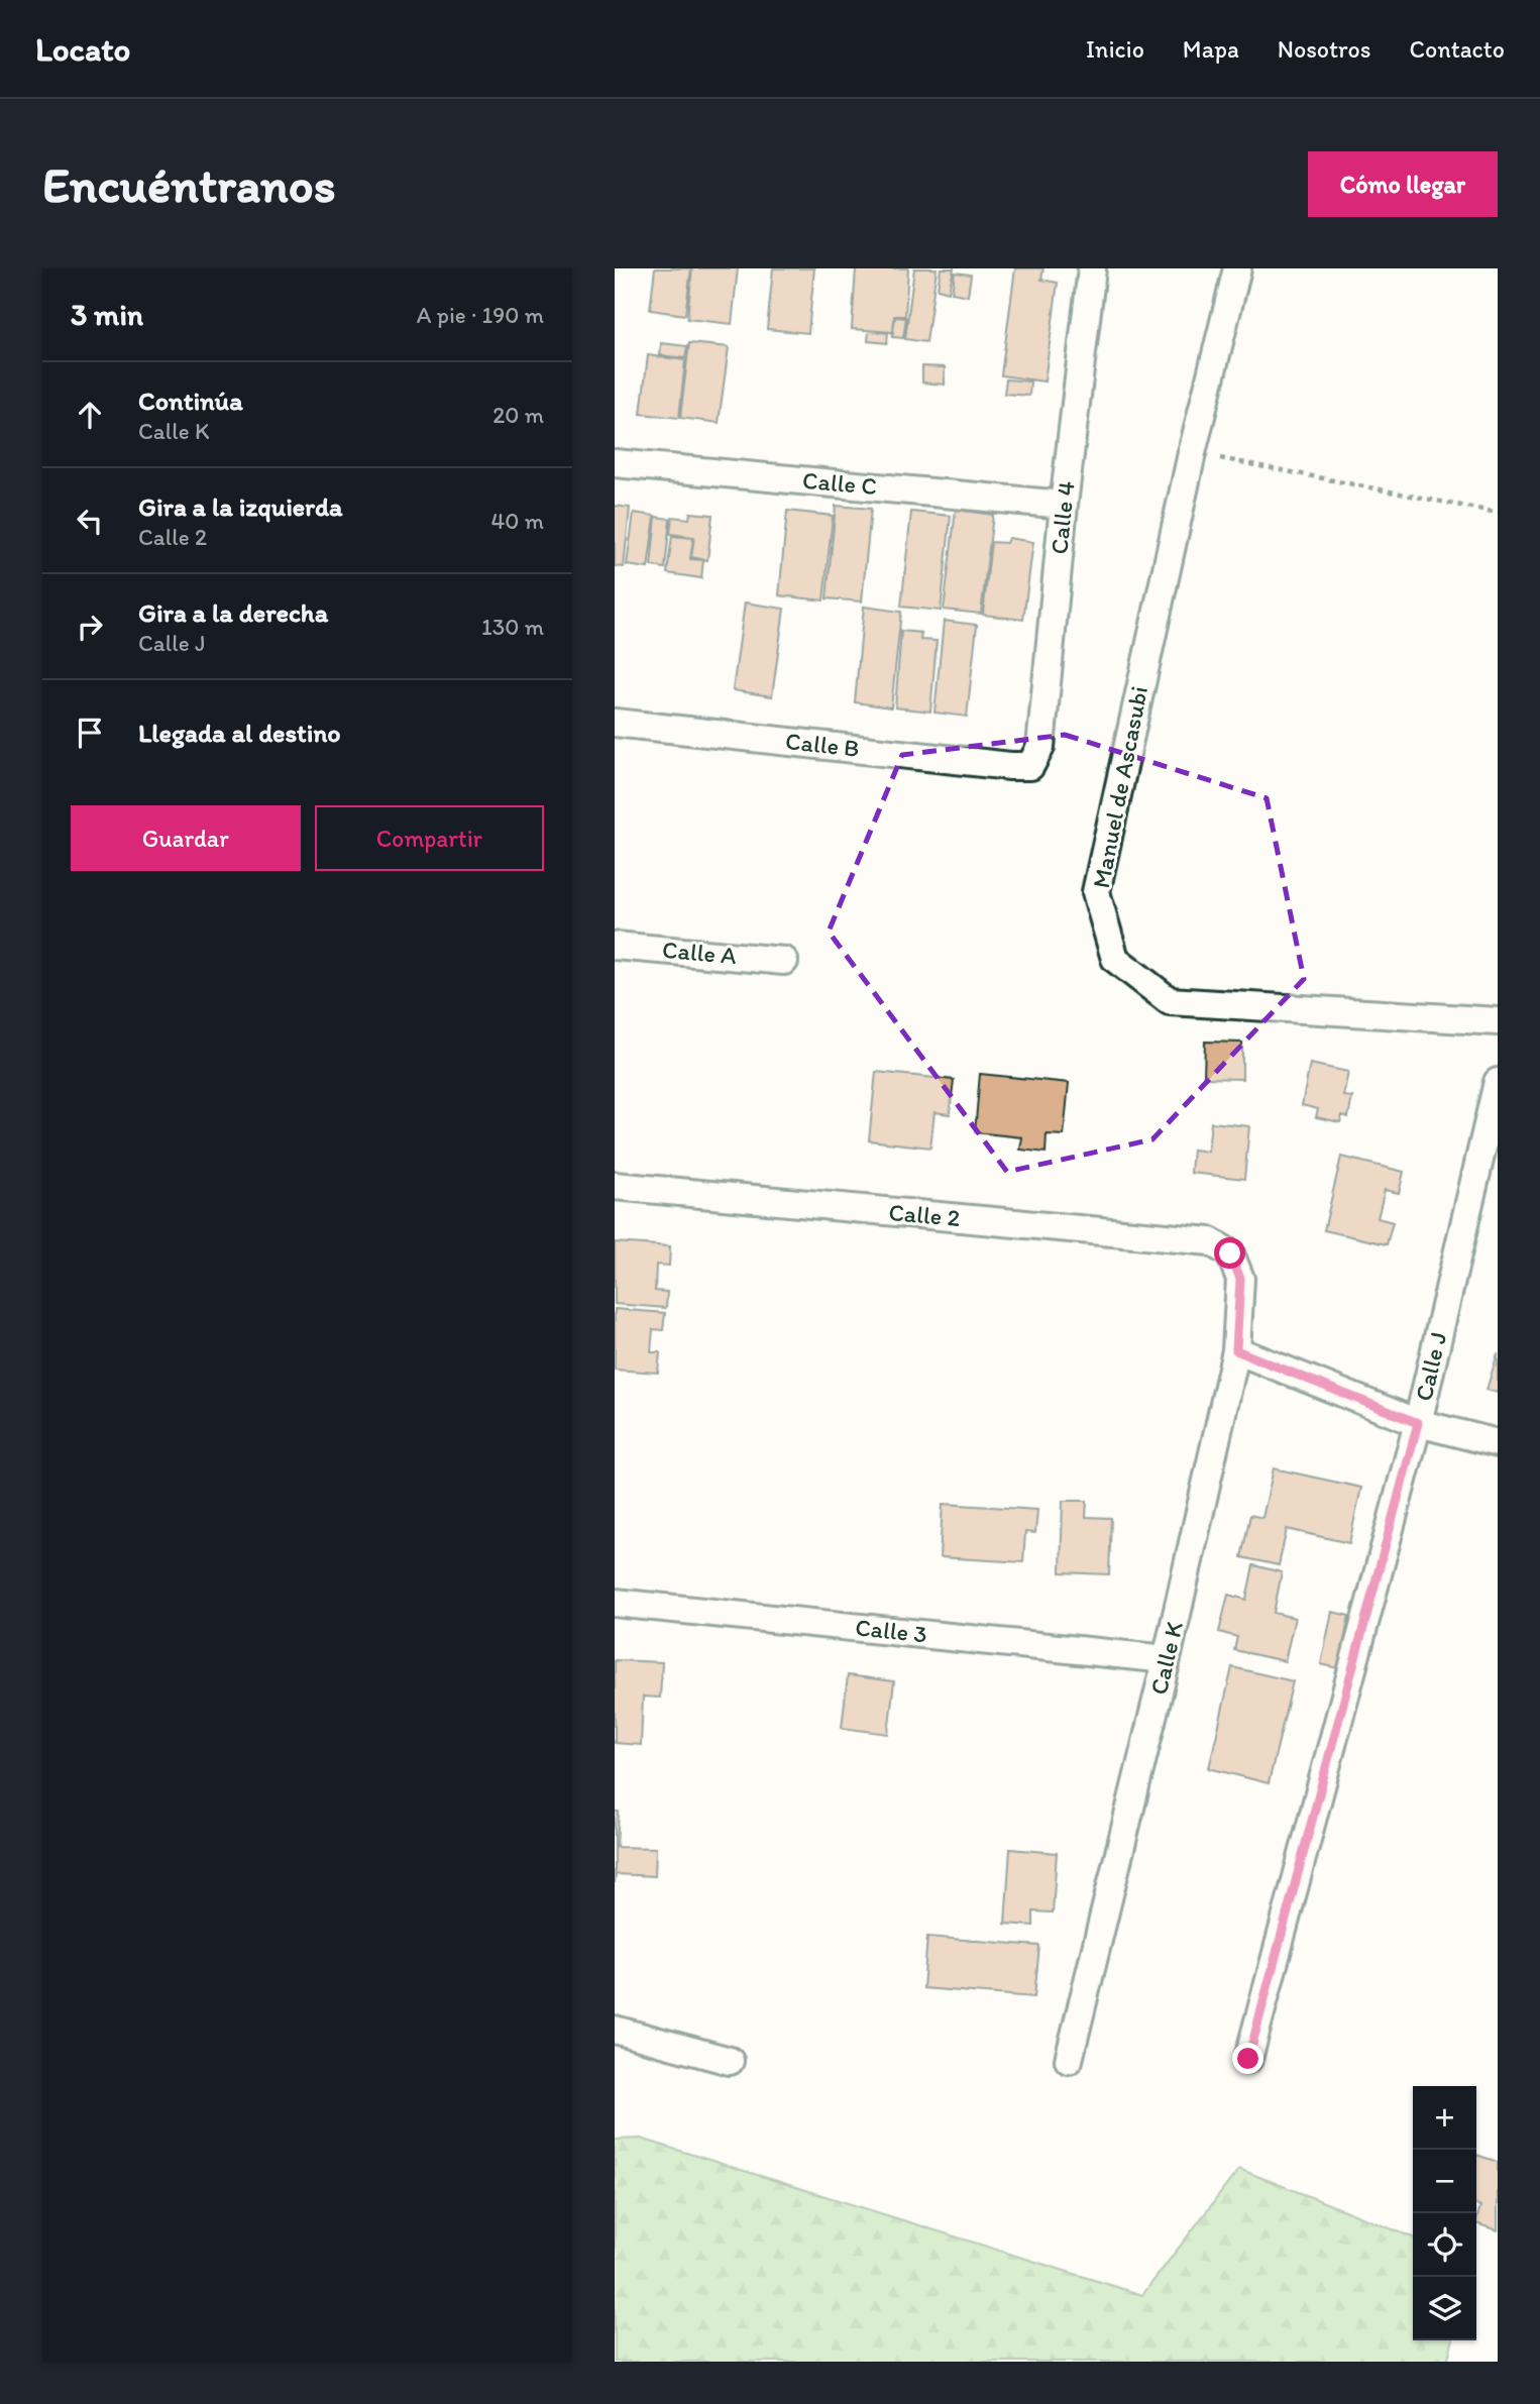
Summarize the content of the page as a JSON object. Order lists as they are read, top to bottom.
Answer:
{
  "streets": {
    "street": [
      "Calle C",
      "Calle 4",
      "Calle B",
      "Manuel de Ascasubi",
      "Calle A",
      "Calle 2",
      "Calle J",
      "Calle 3",
      "Calle K"
    ]
  },
  "crossings": [
    ["Calle C", "Calle 4"],
    ["Calle 4", "Calle B"],
    ["Calle 2", "Calle K"],
    ["Calle 3", "Calle K"]
  ],
  "page": {
    "header": "Locato",
    "nav": [
      "Inicio",
      "Mapa",
      "Nosotros",
      "Contacto"
    ],
    "buttons": [
      "Cómo llegar",
      ["Guardar", "Compartir"]
    ],
    "title": "Encuéntranos",
    "heading": ["3 min", "A pie · 190 m"],
    "list": [
      ["Continúa", "Calle K", "20 m"],
      ["Gira a la izquierda", "Calle 2", "40 m"],
      ["Gira a la derecha", "Calle J", "130 m"],
      "Llegada al destino"
    ],
    "map_buttons": ["+", "−"]
  }
}
